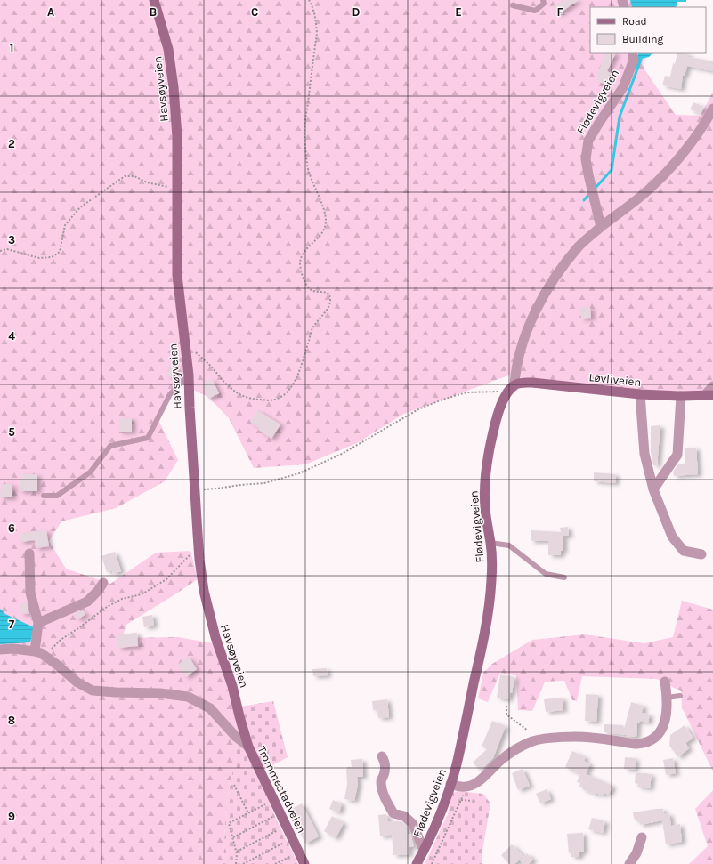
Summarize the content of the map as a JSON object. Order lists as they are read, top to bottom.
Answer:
{
  "streets": {
    "main road": [
      "Havsøyveien",
      "Flødevigveien",
      "Løvliveien",
      "Trommestadveien"
    ]
  },
  "crossings": [
    ["Havsøyveien", "Trommestadveien"],
    ["Flødevigveien", "Løvliveien"]
  ],
  "legend": ["Road", "Building"],
  "grid": {
    "columns": [
      "A",
      "B",
      "C",
      "D",
      "E",
      "F"
    ],
    "rows": [
      "1",
      "2",
      "3",
      "4",
      "5",
      "6",
      "7",
      "8",
      "9"
    ]
  }
}
